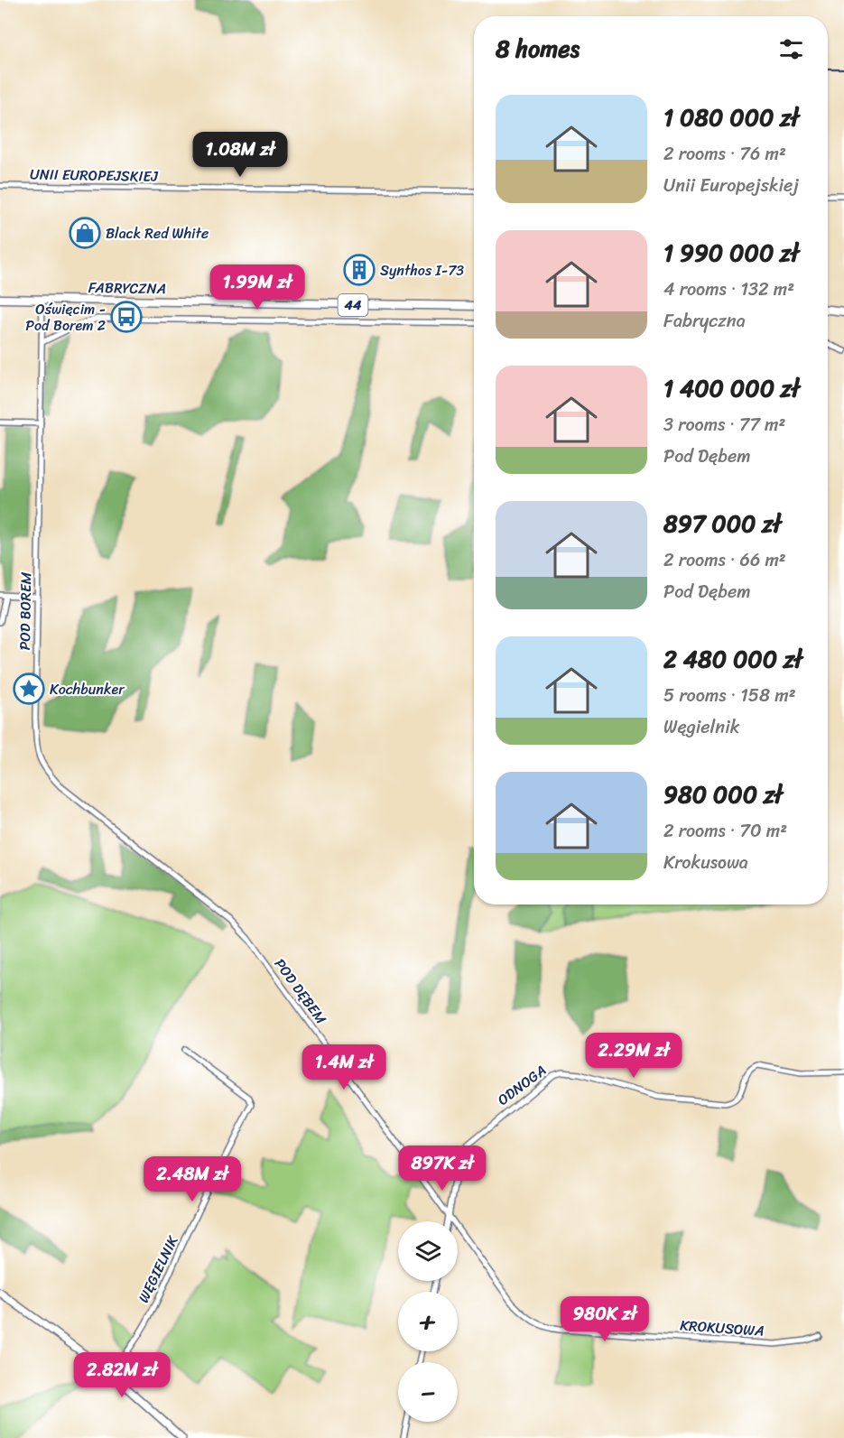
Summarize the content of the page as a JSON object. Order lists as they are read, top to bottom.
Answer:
{
  "streets": {
    "main road": ["FABRYCZNA", "44"],
    "street": [
      "UNII EUROPEJSKIEJ",
      "POD BOREM",
      "POD DĘBEM",
      "ODNOGA",
      "WĘGIELNIK",
      "KROKUSOWA"
    ]
  },
  "crossings": [
    ["FABRYCZNA", "POD BOREM"],
    ["POD BOREM", "POD DĘBEM"],
    ["POD DĘBEM", "ODNOGA"],
    ["POD DĘBEM", "KROKUSOWA"],
    ["ODNOGA", "KROKUSOWA"]
  ],
  "places": {
    "shop": ["Black Red White"],
    "building": ["Synthos I-73"],
    "bus stop": ["Oświęcim - Pod Borem 2"],
    "place": ["Kochbunker"]
  },
  "page": {
    "heading": "8 homes",
    "list": [
      {
        "name": "1 080 000 zł",
        "note": "2 rooms · 76 m² · Unii Europejskiej"
      },
      {
        "name": "1 990 000 zł",
        "note": "4 rooms · 132 m² · Fabryczna"
      },
      {
        "name": "1 400 000 zł",
        "note": "3 rooms · 77 m² · Pod Dębem"
      },
      {
        "name": "897 000 zł",
        "note": "2 rooms · 66 m² · Pod Dębem"
      },
      {
        "name": "2 480 000 zł",
        "note": "5 rooms · 158 m² · Węgielnik"
      },
      {
        "name": "980 000 zł",
        "note": "2 rooms · 70 m² · Krokusowa"
      }
    ],
    "price": [
      "1.08M zł",
      "1.99M zł",
      "2.29M zł",
      "1.4M zł",
      "897K zł",
      "2.48M zł",
      "980K zł",
      "2.82M zł"
    ],
    "map_buttons": ["+", "−"]
  }
}
